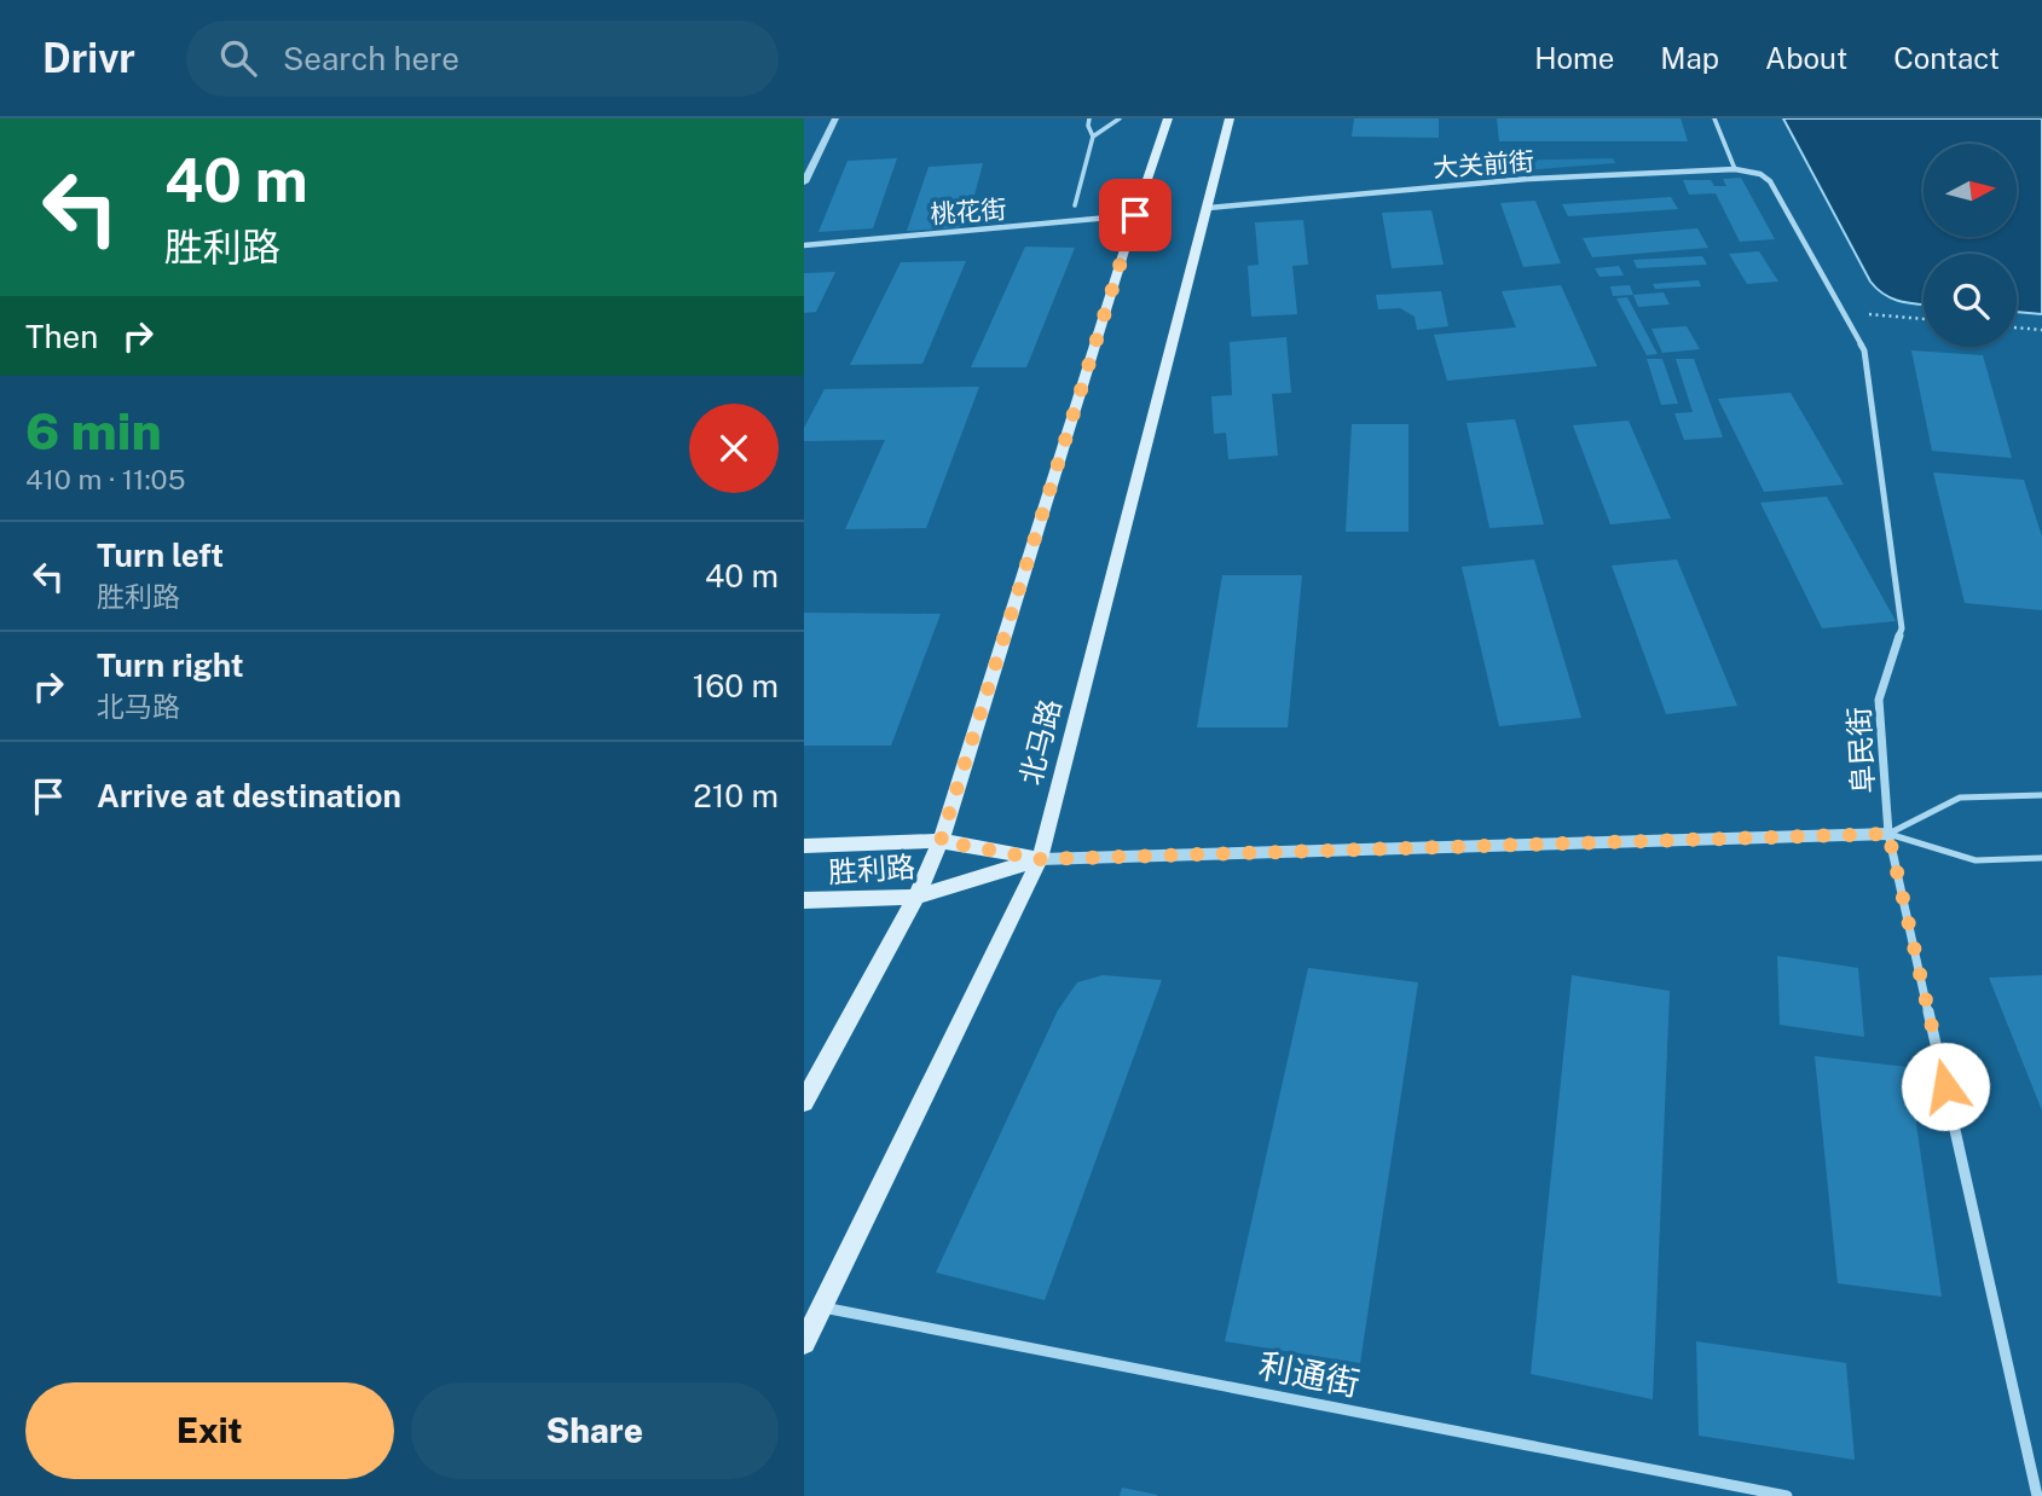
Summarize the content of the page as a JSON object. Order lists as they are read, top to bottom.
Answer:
{
  "streets": {
    "main road": ["北马路", "胜利路"],
    "street": [
      "大关前街",
      "桃花街",
      "阜民街",
      "利通街"
    ]
  },
  "crossings": [
    ["大关前街", "北马路"],
    ["大关前街", "阜民街"],
    ["北马路", "胜利路"],
    ["北马路", "利通街"],
    ["阜民街", "胜利路"]
  ],
  "north": "right",
  "page": {
    "header": "Drivr",
    "search": "Search here",
    "nav": [
      "Home",
      "Map",
      "About",
      "Contact"
    ],
    "turn": ["40 m", "胜利路"],
    "then": "Then",
    "heading": ["6 min", "410 m · 11:05"],
    "list": [
      {
        "name": "Turn left",
        "note": "胜利路",
        "value": "40 m"
      },
      {
        "name": "Turn right",
        "note": "北马路",
        "value": "160 m"
      },
      {
        "name": "Arrive at destination",
        "value": "210 m"
      }
    ],
    "buttons": ["Exit", "Share"]
  }
}
